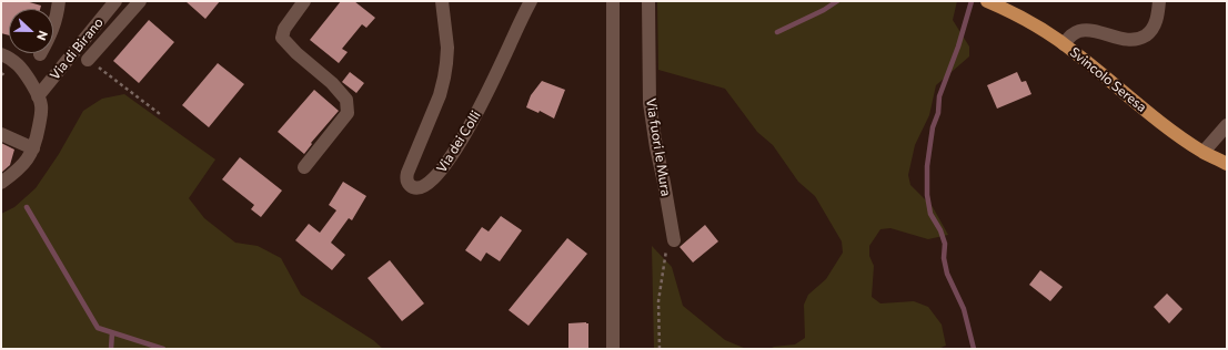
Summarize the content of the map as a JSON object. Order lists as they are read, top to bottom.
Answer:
{
  "streets": {
    "main road": ["Svincolo Seresa"],
    "street": ["Via di Birano", "Via dei Colli", "Via fuori le Mura"]
  },
  "north": "right"
}
